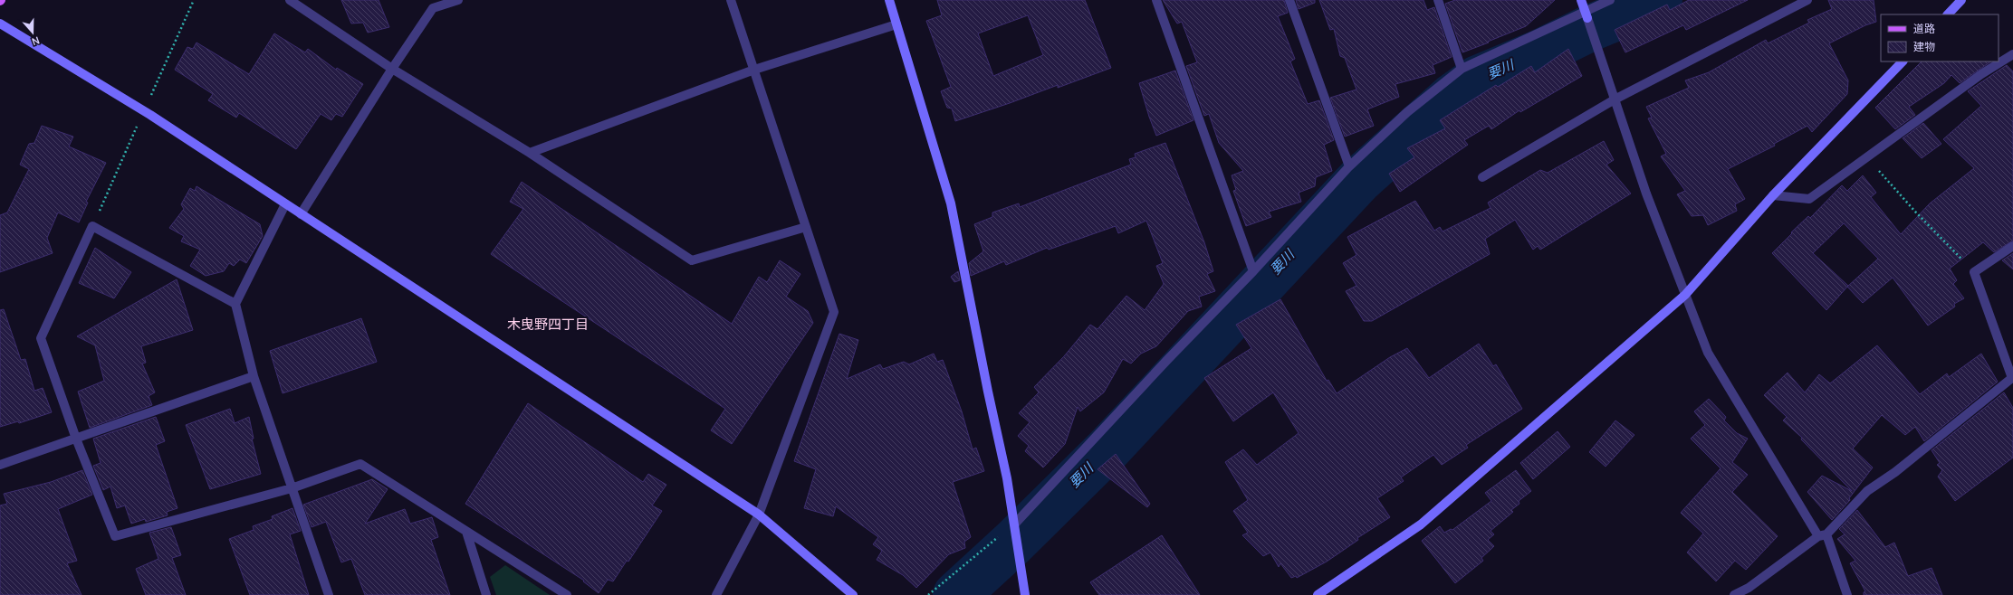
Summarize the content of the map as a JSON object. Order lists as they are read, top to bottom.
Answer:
{
  "districts": ["木曳野四丁目"],
  "water": ["要川"],
  "legend": ["道路", "建物"],
  "north": "bottom"
}
